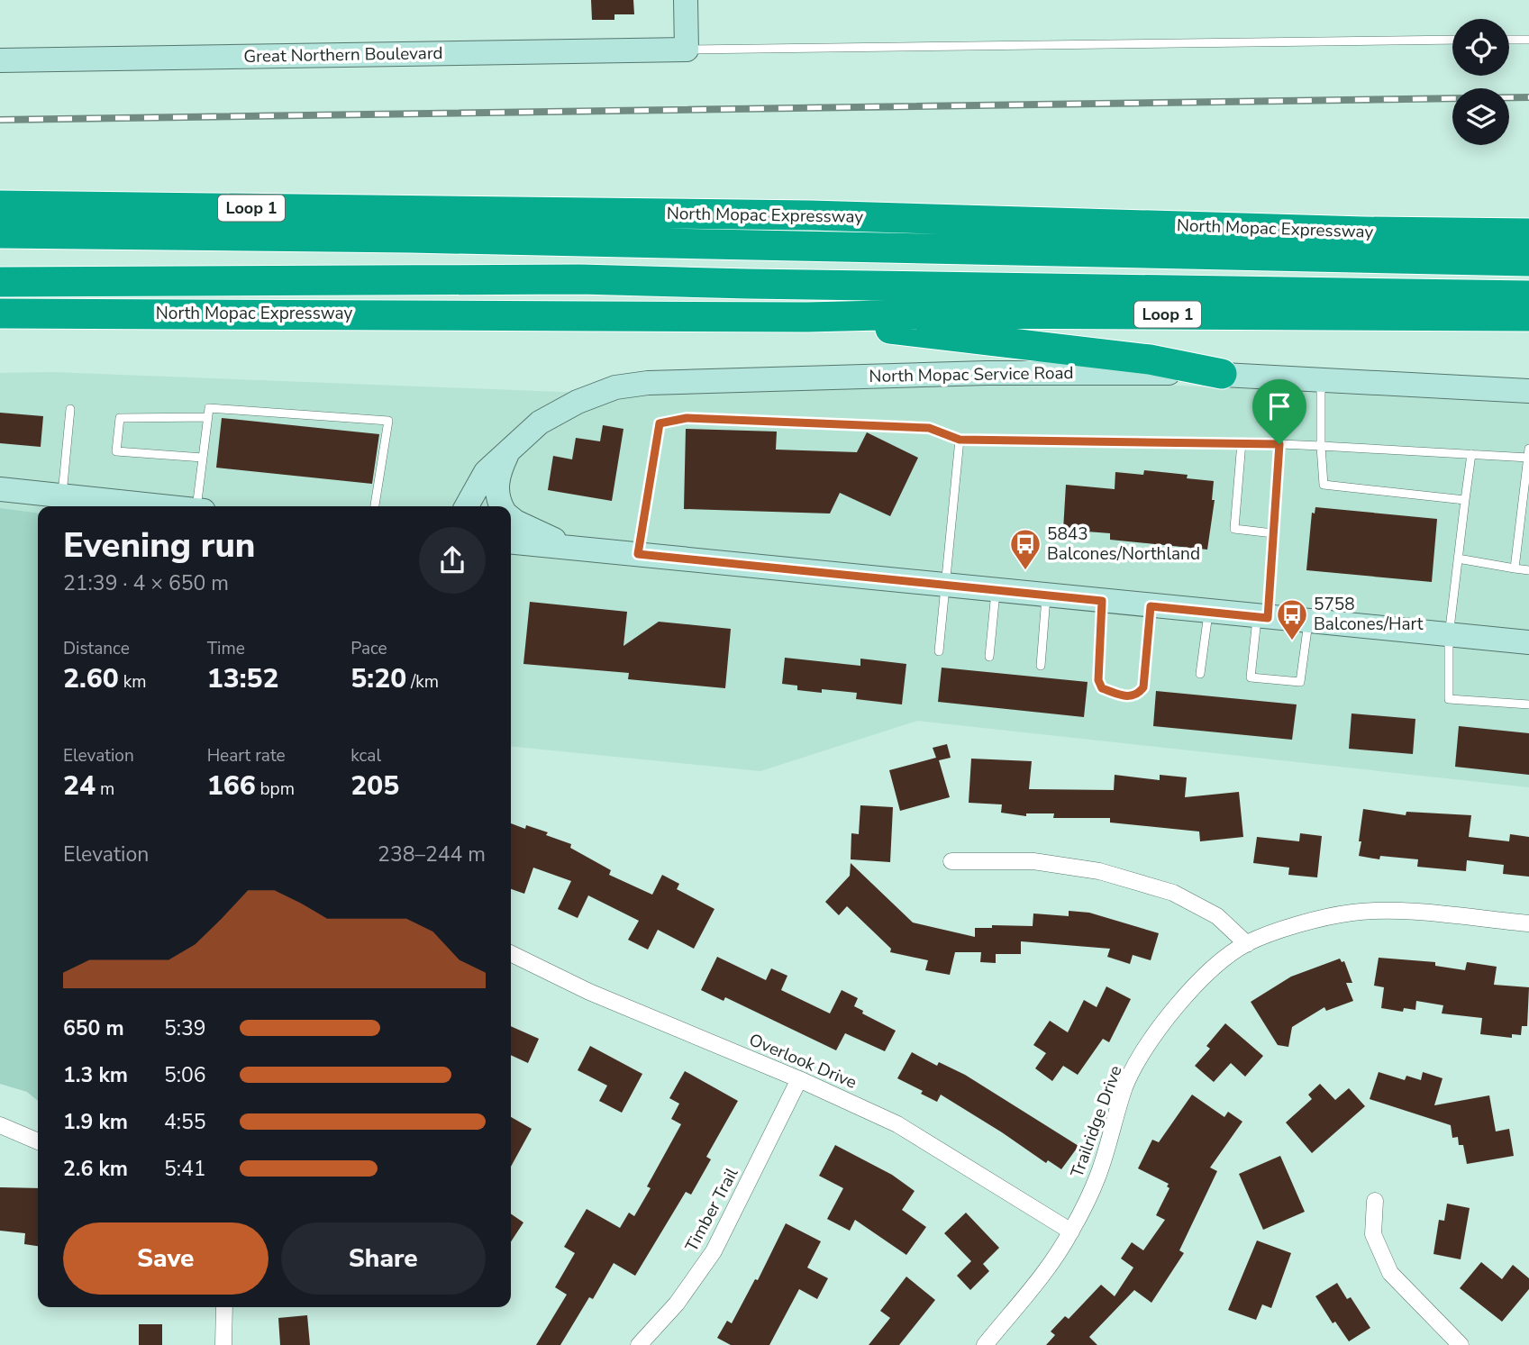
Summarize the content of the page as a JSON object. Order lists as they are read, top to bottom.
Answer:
{
  "streets": {
    "highway": ["Loop 1", "North Mopac Expressway"],
    "street": [
      "Great Northern Boulevard",
      "North Mopac Service Road",
      "Overlook Drive",
      "Trailridge Drive",
      "Timber Trail"
    ]
  },
  "crossings": [
    ["Overlook Drive", "Trailridge Drive"],
    ["Overlook Drive", "Timber Trail"]
  ],
  "places": {
    "bus stop": ["5843 Balcones/Northland", "5758 Balcones/Hart"]
  },
  "page": {
    "heading": ["Evening run", "21:39 · 4 × 650 m"],
    "stats": [
      ["Distance", "2.60 km"],
      ["Time", "13:52"],
      ["Pace", "5:20 /km"],
      ["Elevation", "24 m"],
      ["Heart rate", "166 bpm"],
      ["kcal", "205"]
    ],
    "chart": ["Elevation", "238–244 m"],
    "list": [
      {
        "name": "650 m",
        "note": "5:39"
      },
      {
        "name": "1.3 km",
        "note": "5:06"
      },
      {
        "name": "1.9 km",
        "note": "4:55"
      },
      {
        "name": "2.6 km",
        "note": "5:41"
      }
    ],
    "buttons": ["Save", "Share"]
  }
}
